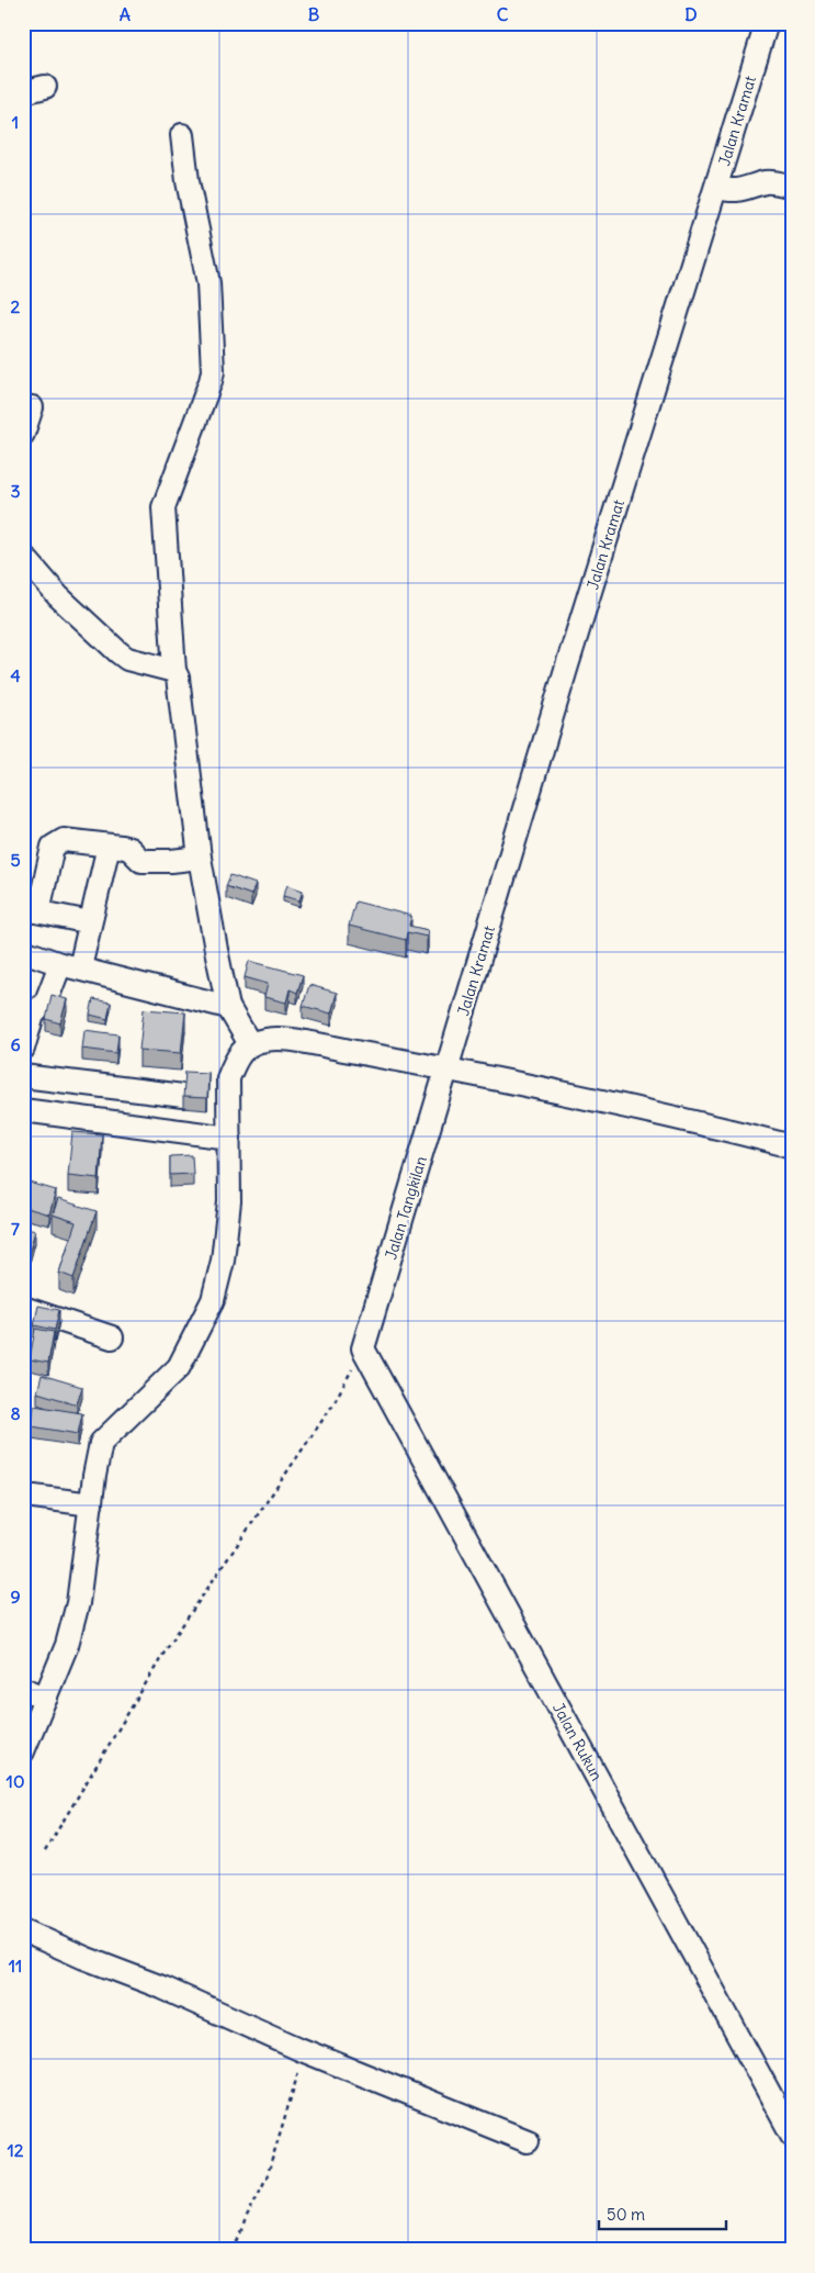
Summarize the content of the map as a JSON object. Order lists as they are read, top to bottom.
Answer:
{
  "streets": {
    "street": ["Jalan Kramat", "Jalan Tangkilan", "Jalan Rukun"]
  },
  "crossings": [
    ["Jalan Kramat", "Jalan Tangkilan"],
    ["Jalan Tangkilan", "Jalan Rukun"]
  ],
  "scale_bar": "50 m",
  "grid": {
    "columns": [
      "A",
      "B",
      "C",
      "D"
    ],
    "rows": [
      "1",
      "2",
      "3",
      "4",
      "5",
      "6",
      "7",
      "8",
      "9",
      "10",
      "11",
      "12"
    ]
  }
}
